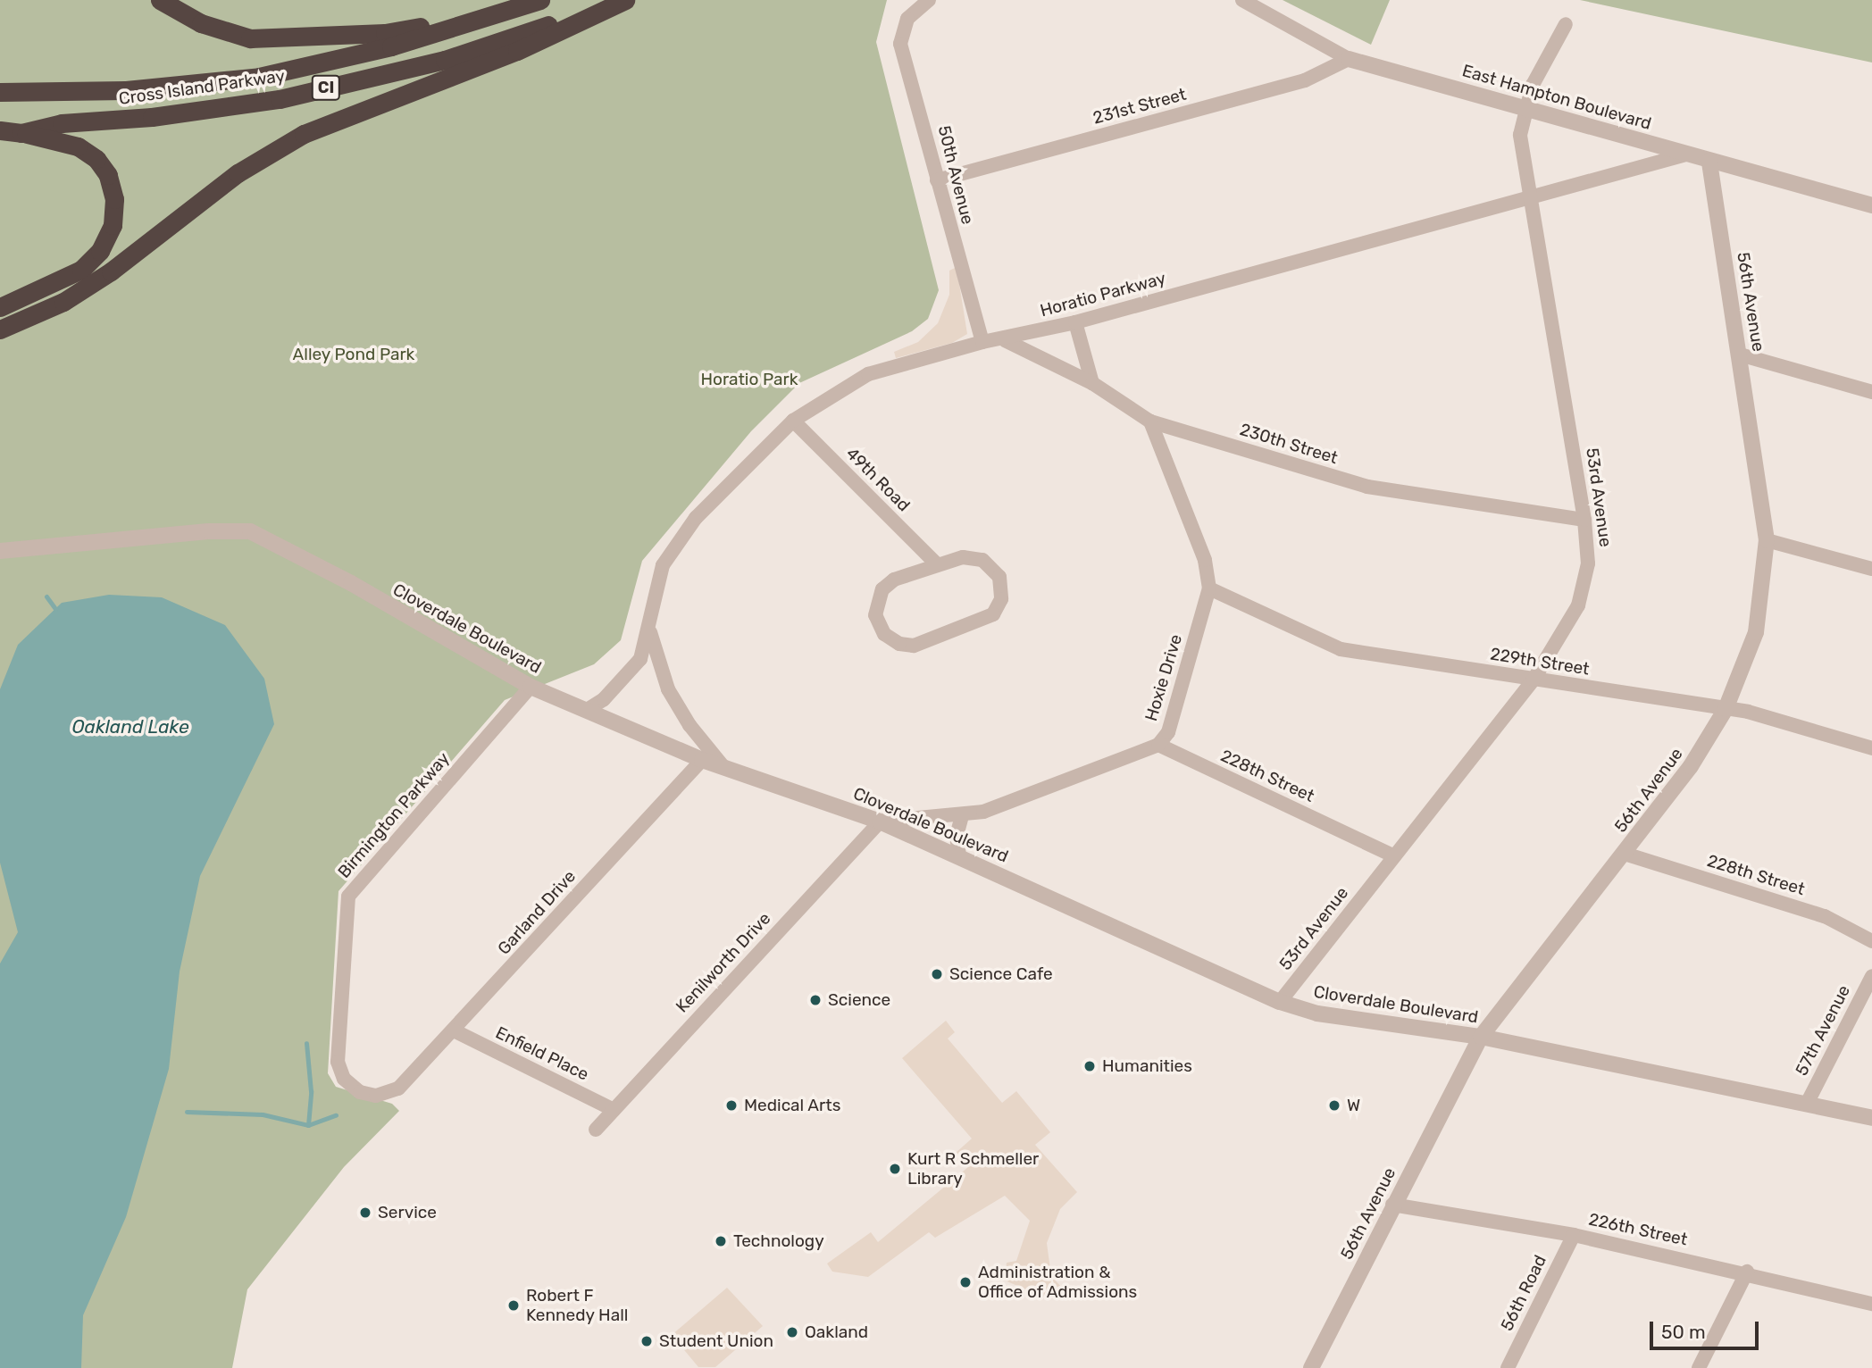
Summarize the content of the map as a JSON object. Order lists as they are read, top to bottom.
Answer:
{
  "streets": {
    "highway": ["Cross Island Parkway", "CI"],
    "street": [
      "East Hampton Boulevard",
      "231st Street",
      "50th Avenue",
      "Horatio Parkway",
      "56th Avenue",
      "230th Street",
      "49th Road",
      "53rd Avenue",
      "Cloverdale Boulevard",
      "229th Street",
      "Hoxie Drive",
      "228th Street",
      "Birmington Parkway",
      "Garland Drive",
      "Kenilworth Drive",
      "57th Avenue",
      "Enfield Place",
      "226th Street",
      "56th Road"
    ]
  },
  "crossings": [
    ["East Hampton Boulevard", "231st Street"],
    ["East Hampton Boulevard", "Horatio Parkway"],
    ["East Hampton Boulevard", "56th Avenue"],
    ["East Hampton Boulevard", "53rd Avenue"],
    ["231st Street", "50th Avenue"],
    ["50th Avenue", "Horatio Parkway"],
    ["Horatio Parkway", "230th Street"],
    ["Horatio Parkway", "49th Road"],
    ["Horatio Parkway", "53rd Avenue"],
    ["Horatio Parkway", "Cloverdale Boulevard"],
    ["56th Avenue", "Cloverdale Boulevard"],
    ["56th Avenue", "229th Street"],
    ["56th Avenue", "228th Street"],
    ["56th Avenue", "226th Street"],
    ["230th Street", "53rd Avenue"],
    ["230th Street", "Hoxie Drive"],
    ["53rd Avenue", "Cloverdale Boulevard"],
    ["53rd Avenue", "229th Street"],
    ["53rd Avenue", "228th Street"],
    ["Cloverdale Boulevard", "Hoxie Drive"],
    ["Cloverdale Boulevard", "Birmington Parkway"],
    ["Cloverdale Boulevard", "Garland Drive"],
    ["Cloverdale Boulevard", "Kenilworth Drive"],
    ["Cloverdale Boulevard", "57th Avenue"],
    ["229th Street", "Hoxie Drive"],
    ["Hoxie Drive", "228th Street"],
    ["Hoxie Drive", "Kenilworth Drive"],
    ["Birmington Parkway", "Garland Drive"],
    ["Garland Drive", "Enfield Place"],
    ["Kenilworth Drive", "Enfield Place"],
    ["226th Street", "56th Road"]
  ],
  "water": ["Oakland Lake"],
  "parks": ["Alley Pond Park", "Horatio Park"],
  "places": [
    "Science Cafe",
    "Science",
    "Humanities",
    "Medical Arts",
    "W",
    "Kurt R Schmeller Library",
    "Service",
    "Technology",
    "Administration & Office of Admissions",
    "Robert F Kennedy Hall",
    "Oakland",
    "Student Union"
  ],
  "scale_bar": "50 m"
}
